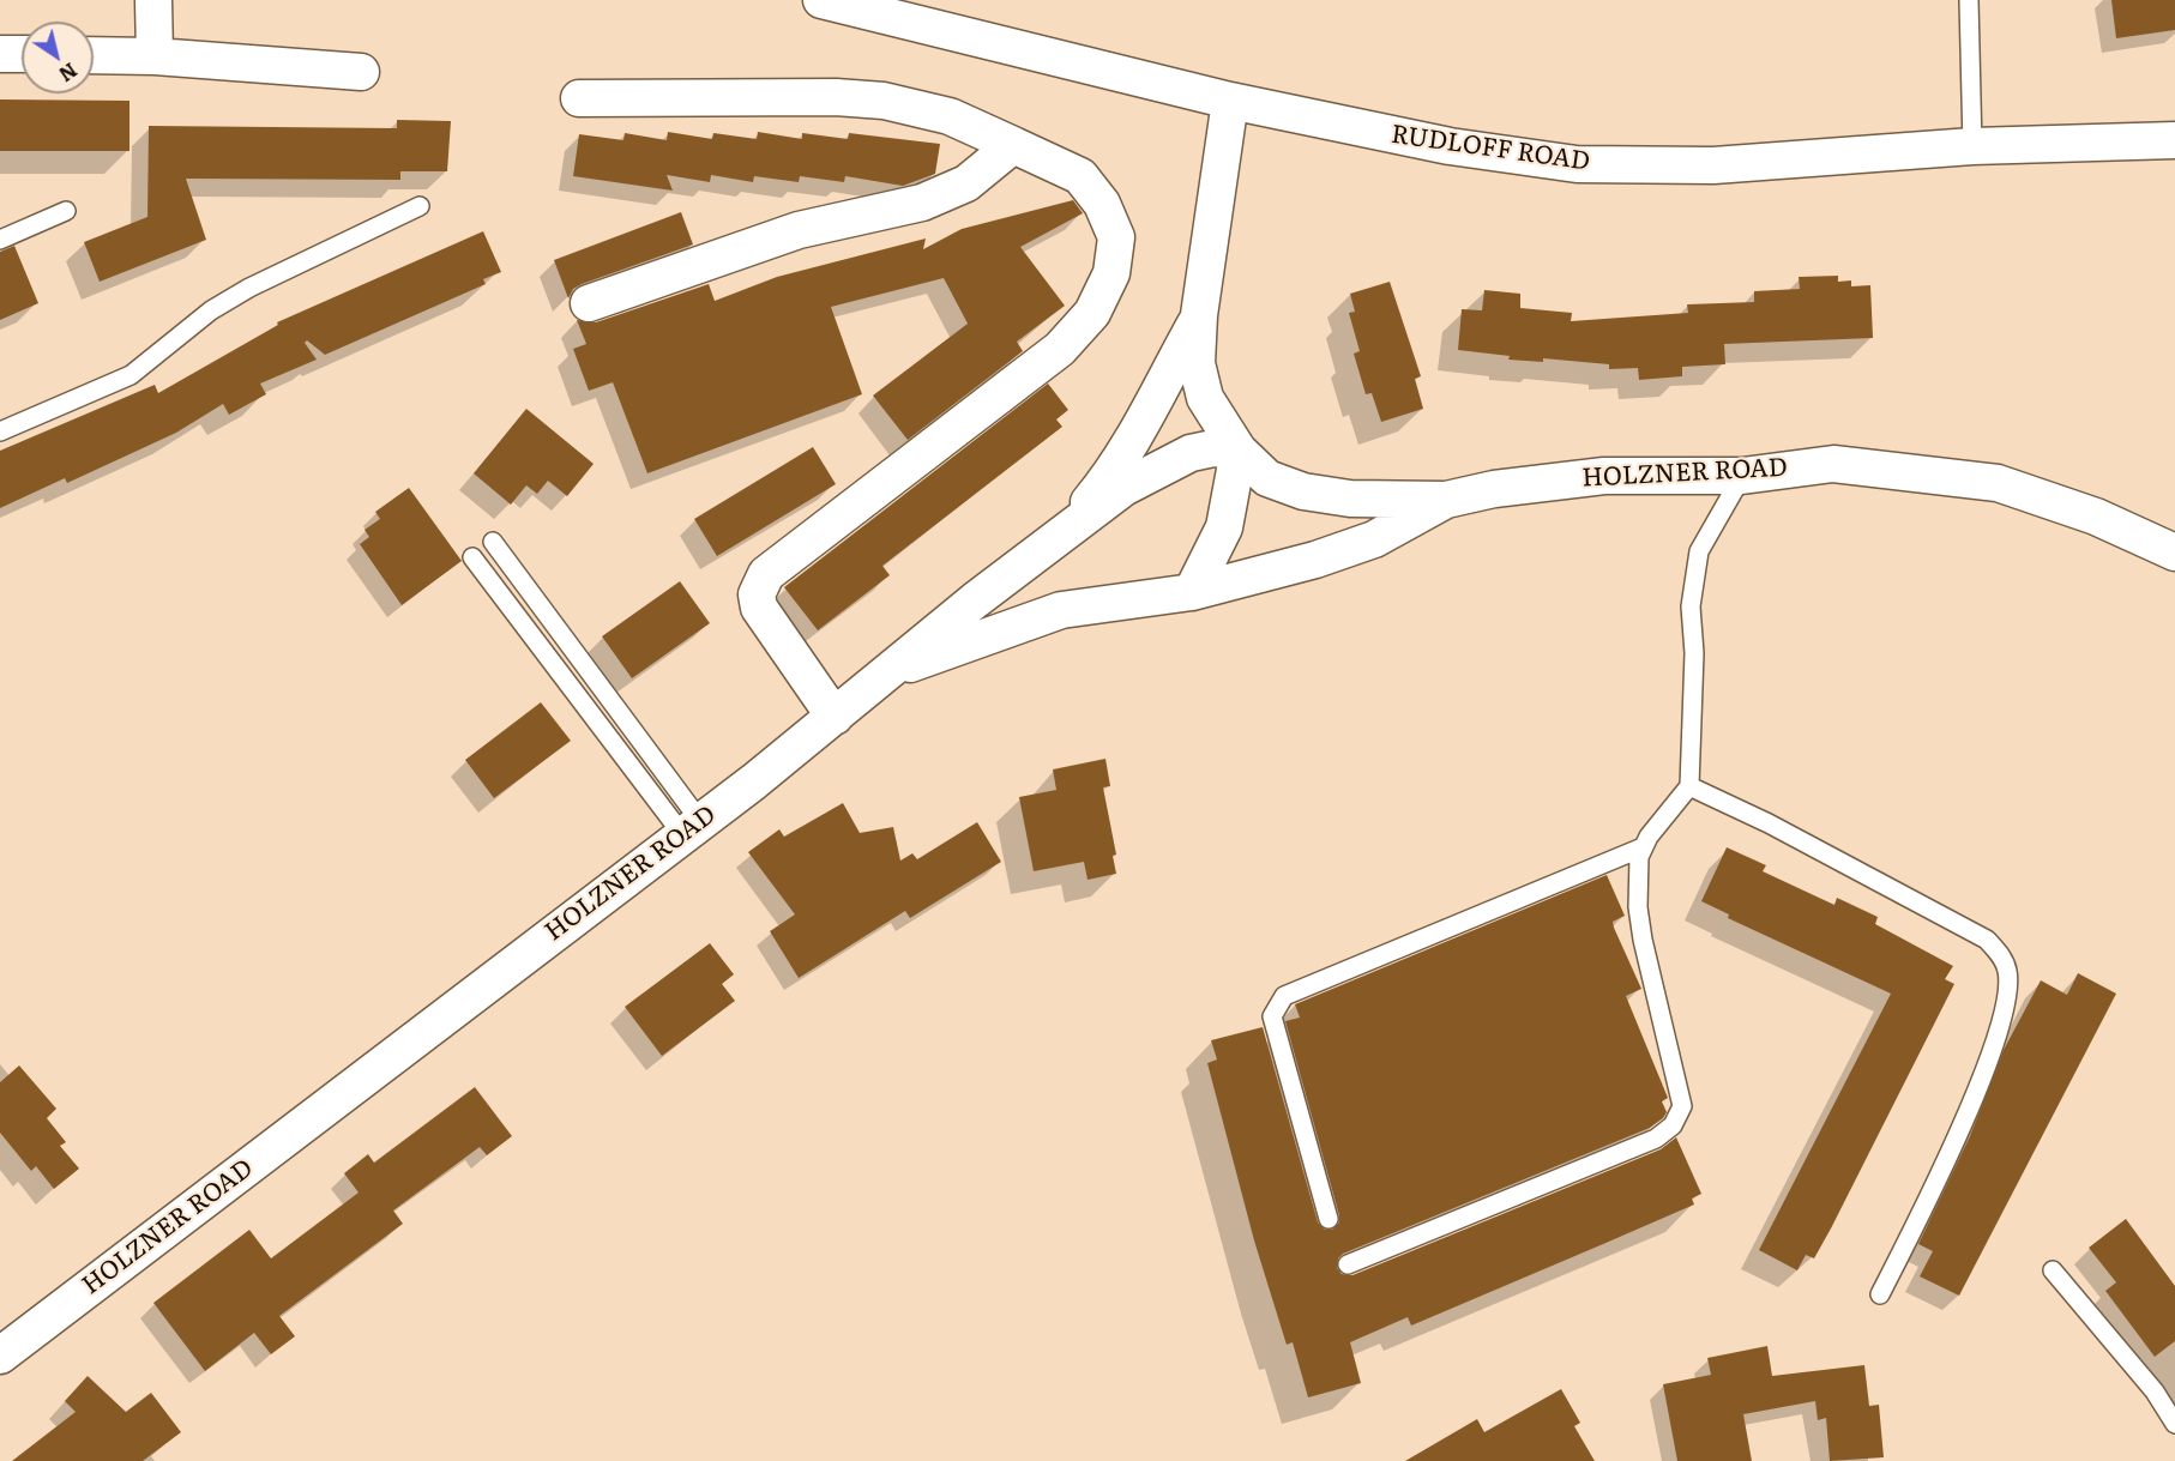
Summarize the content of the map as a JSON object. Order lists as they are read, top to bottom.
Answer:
{
  "streets": {
    "street": ["RUDLOFF ROAD", "HOLZNER ROAD"]
  },
  "crossings": [
    ["RUDLOFF ROAD", "HOLZNER ROAD"]
  ],
  "north": "bottom right"
}
